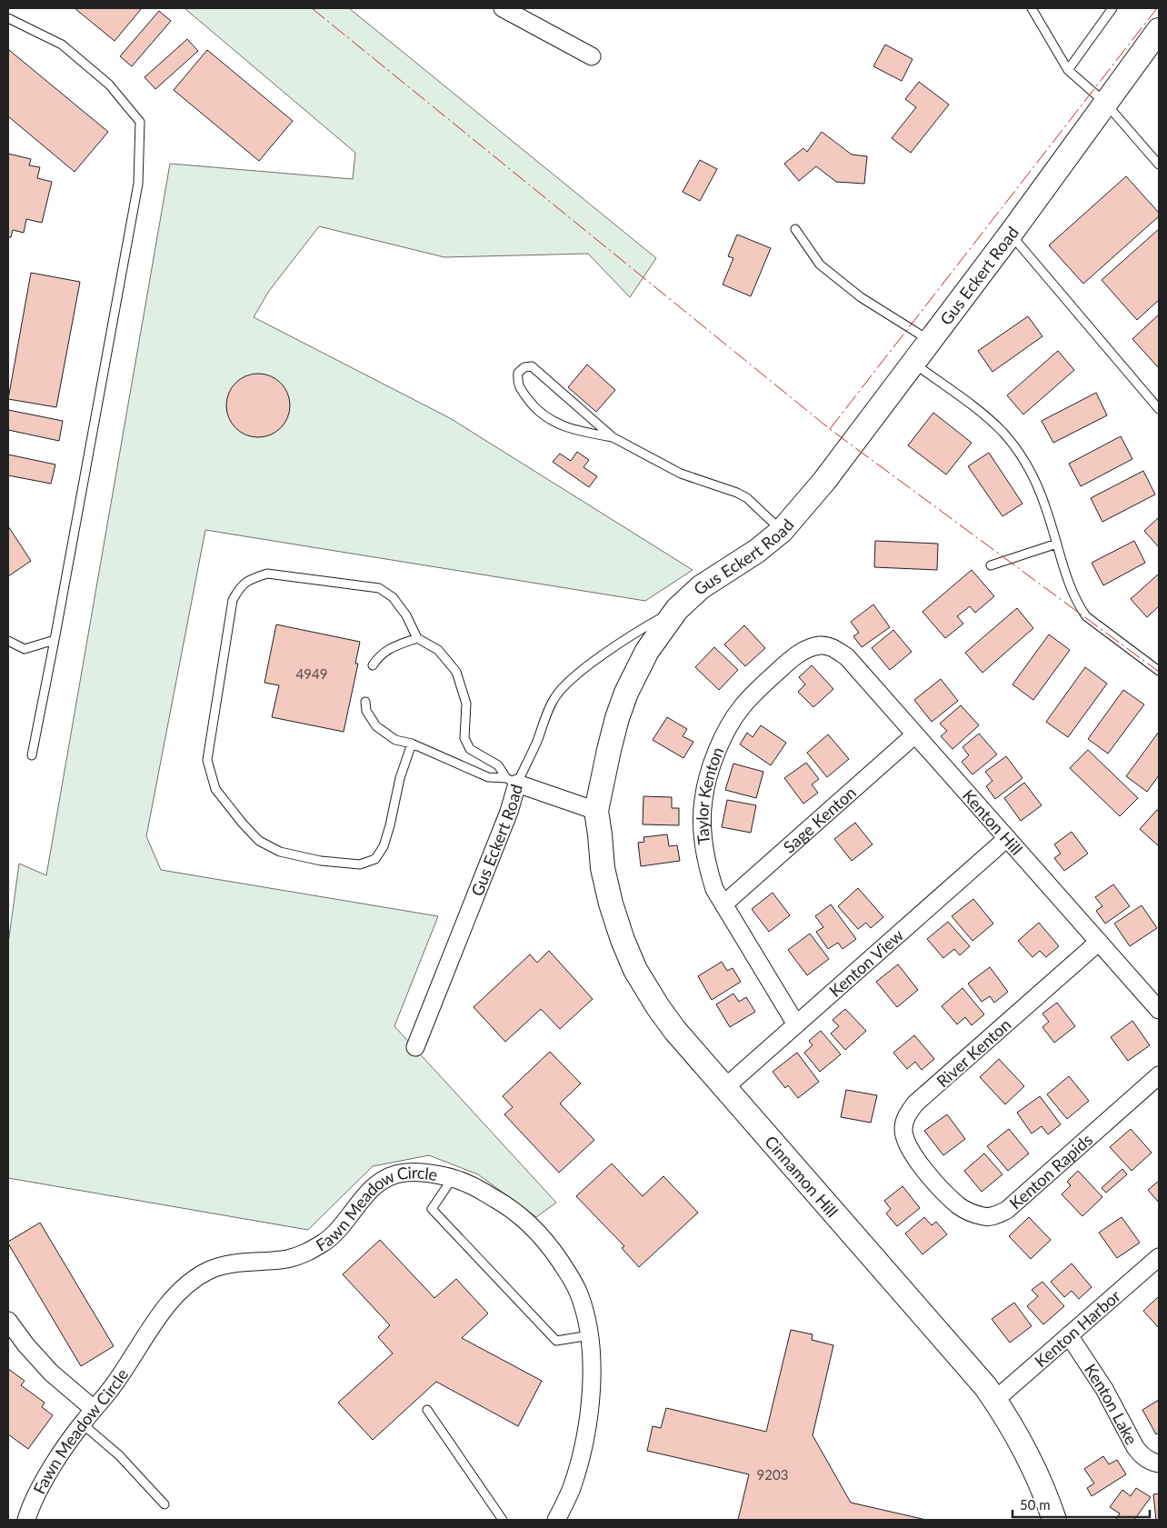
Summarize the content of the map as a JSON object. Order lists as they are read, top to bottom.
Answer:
{
  "streets": {
    "street": [
      "Gus Eckert Road",
      "Taylor Kenton",
      "Sage Kenton",
      "Kenton Hill",
      "Kenton View",
      "River Kenton",
      "Kenton Rapids",
      "Cinnamon Hill",
      "Fawn Meadow Circle",
      "Kenton Harbor",
      "Kenton Lake"
    ]
  },
  "crossings": [
    ["Gus Eckert Road", "Cinnamon Hill"],
    ["Taylor Kenton", "Sage Kenton"],
    ["Taylor Kenton", "Kenton Hill"],
    ["Taylor Kenton", "Kenton View"],
    ["Sage Kenton", "Kenton Hill"],
    ["Kenton Hill", "Kenton View"],
    ["Kenton Hill", "River Kenton"],
    ["Kenton View", "Cinnamon Hill"],
    ["River Kenton", "Kenton Rapids"],
    ["Cinnamon Hill", "Kenton Harbor"],
    ["Kenton Harbor", "Kenton Lake"]
  ],
  "house_numbers": ["4949", "9203"],
  "scale_bar": "50 m"
}
